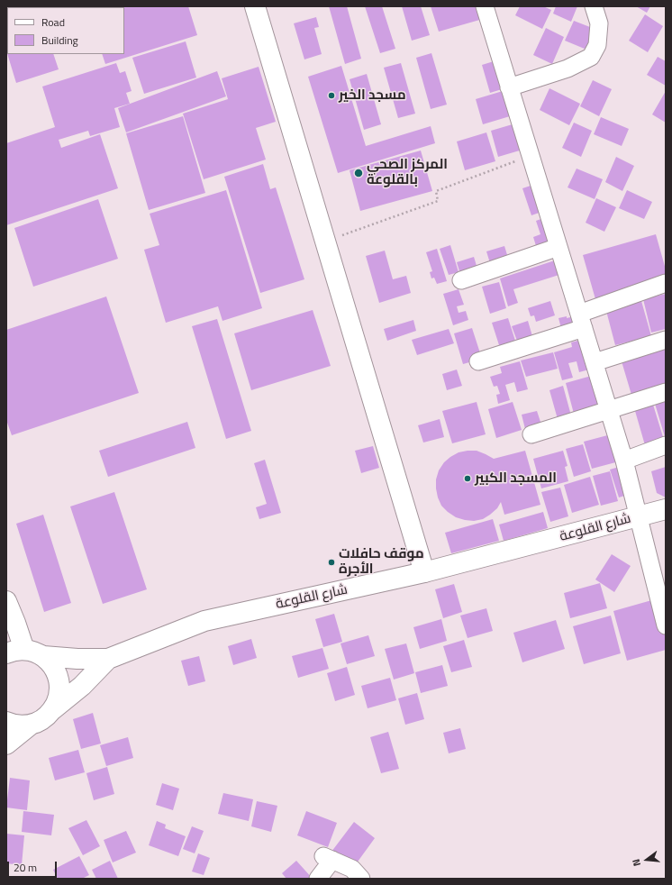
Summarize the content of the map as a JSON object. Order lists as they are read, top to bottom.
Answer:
{
  "streets": {
    "main road": ["شارع القلوعة"]
  },
  "places": [
    "مسجد الخير",
    "المركز الصحي بالقلوعة",
    "المسجد الكبير",
    "موقف حافلات الأجرة"
  ],
  "legend": ["Road", "Building"],
  "scale_bar": "20 m",
  "north": "left"
}
